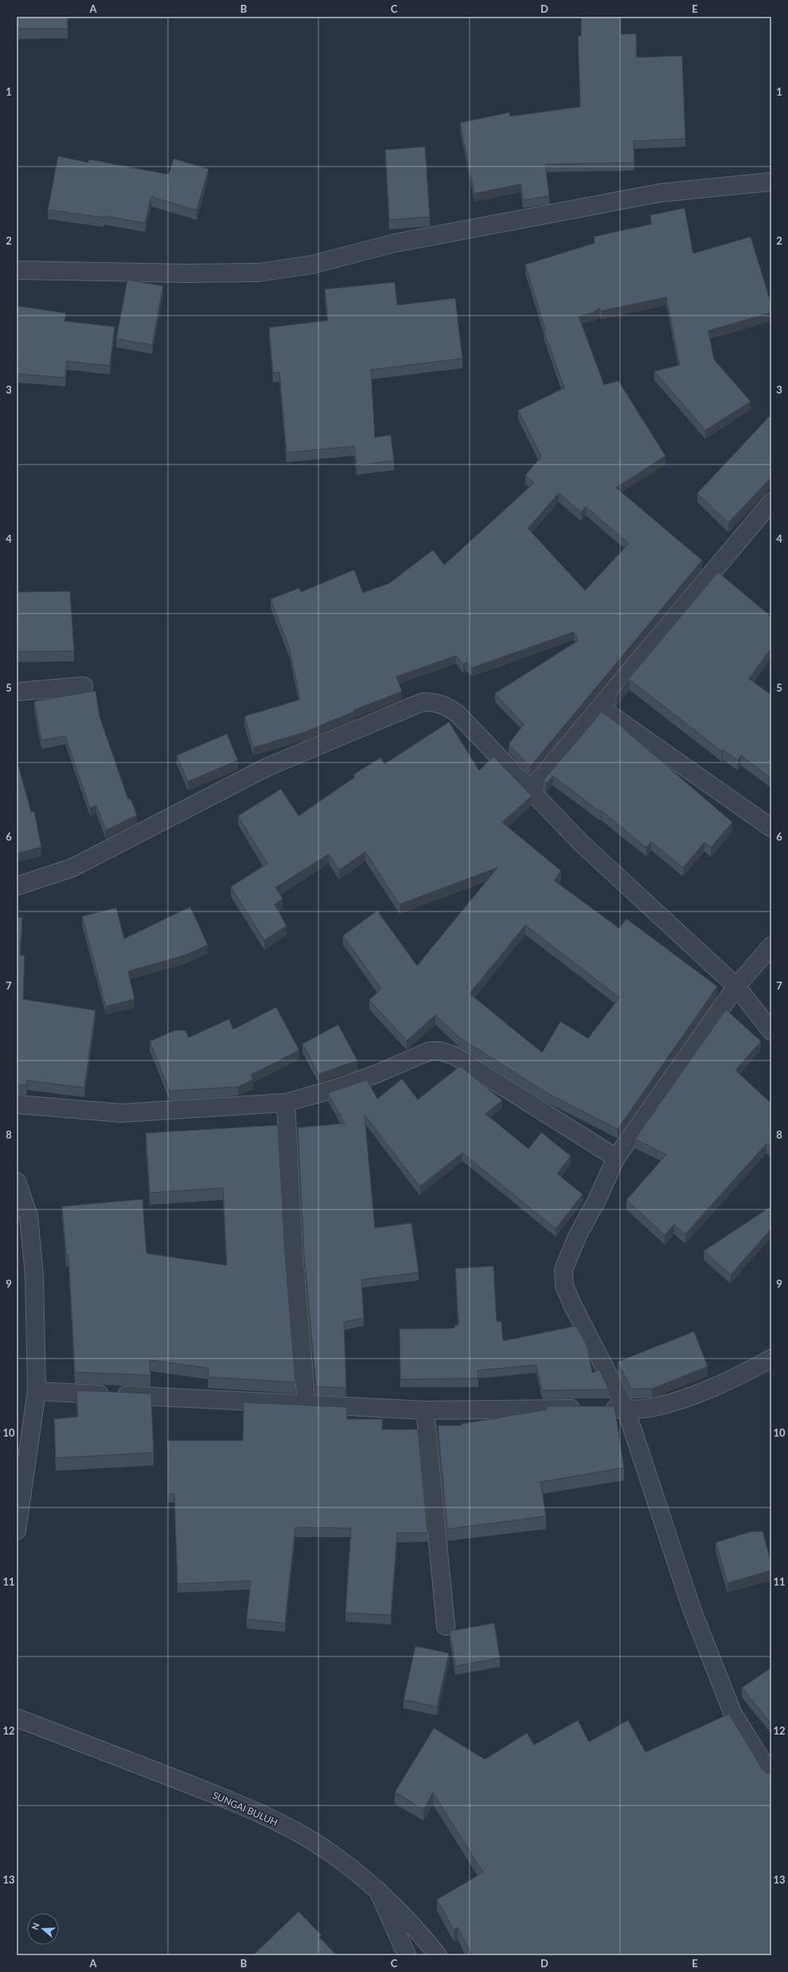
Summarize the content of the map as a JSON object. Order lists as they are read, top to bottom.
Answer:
{
  "streets": {
    "street": ["SUNGAI BULUH"]
  },
  "north": "left",
  "grid": {
    "columns": [
      "A",
      "B",
      "C",
      "D",
      "E"
    ],
    "rows": [
      "1",
      "2",
      "3",
      "4",
      "5",
      "6",
      "7",
      "8",
      "9",
      "10",
      "11",
      "12",
      "13"
    ]
  }
}
